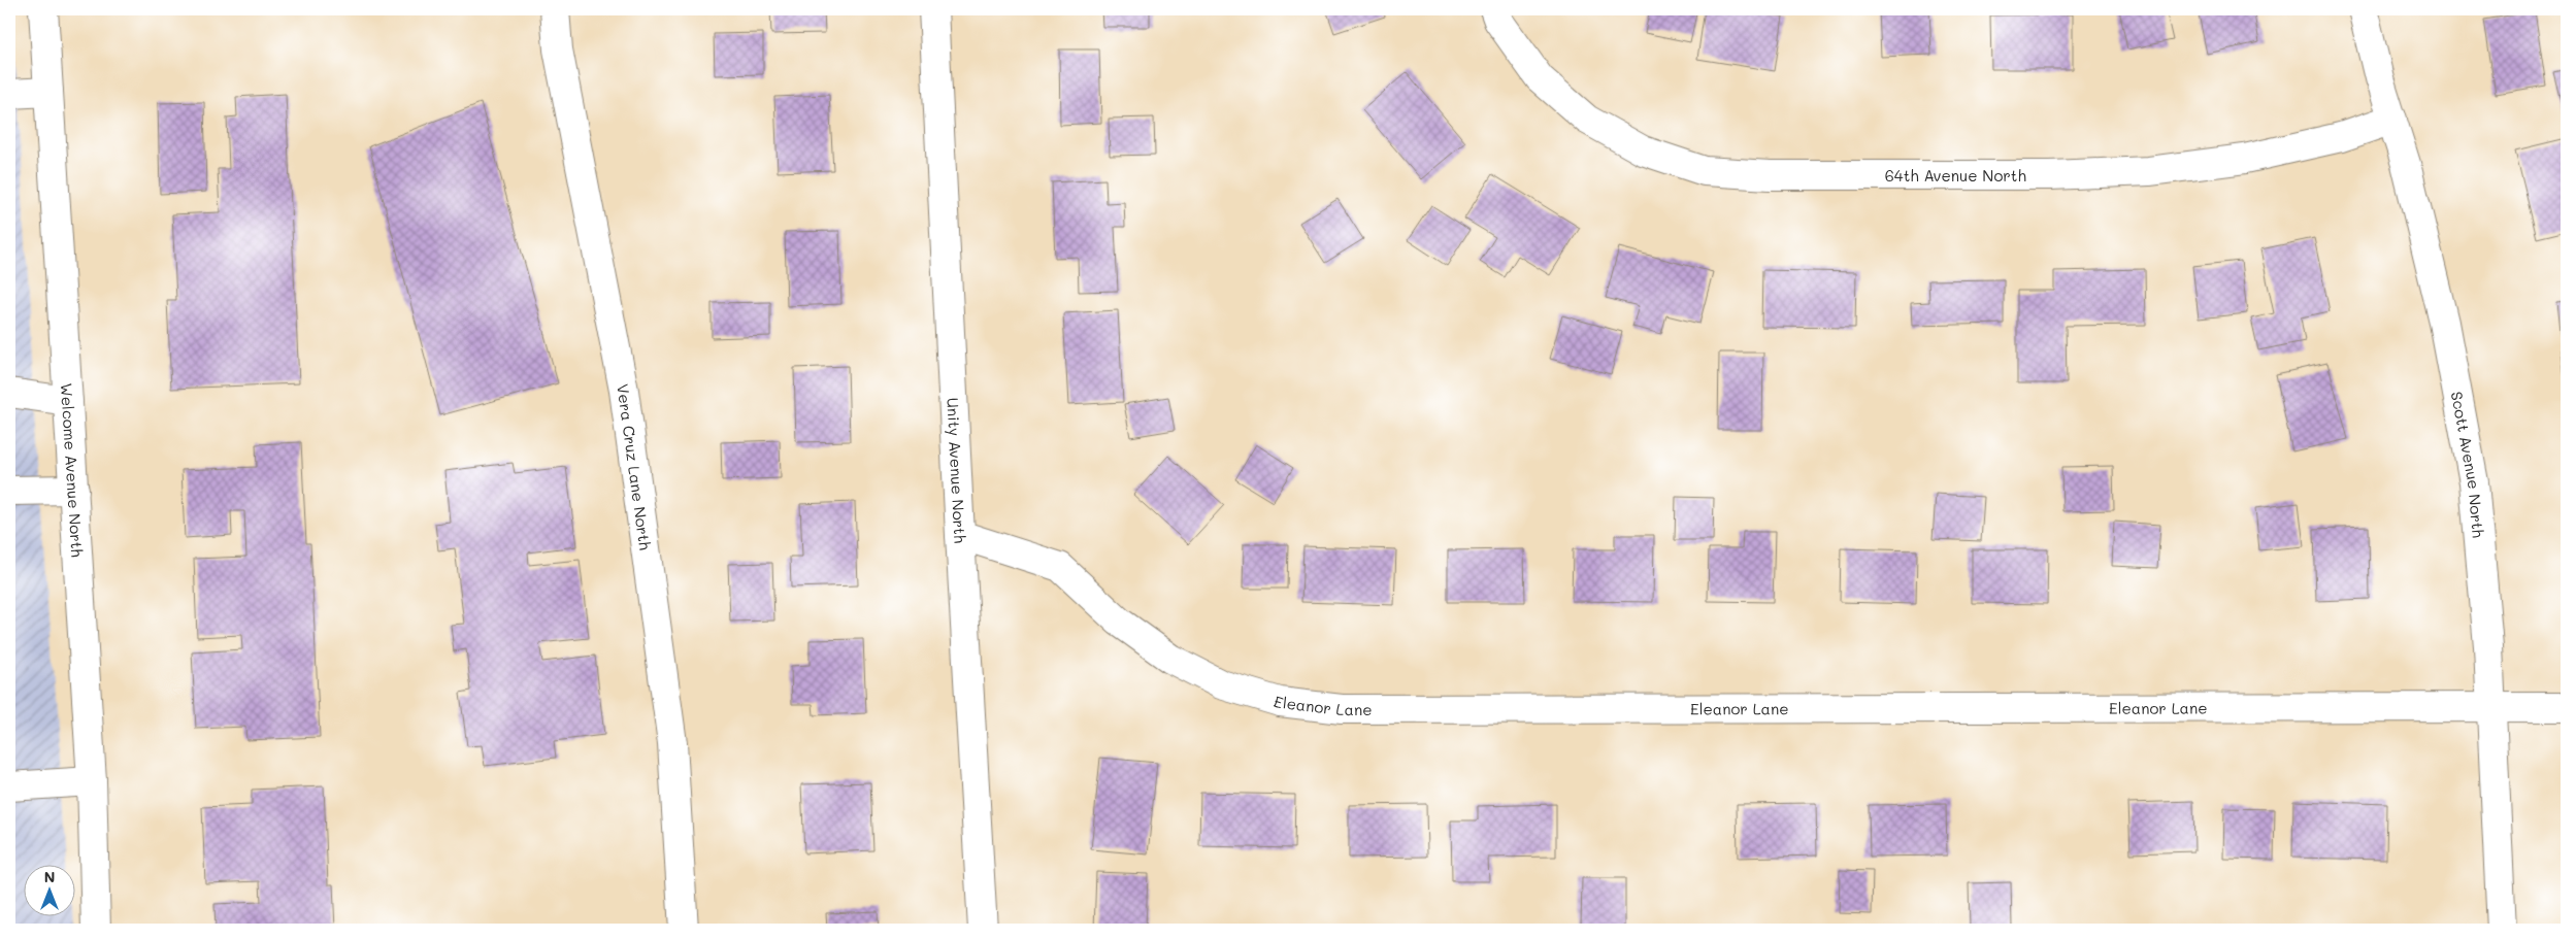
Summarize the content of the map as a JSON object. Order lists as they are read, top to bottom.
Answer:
{
  "streets": {
    "street": [
      "64th Avenue North",
      "Scott Avenue North",
      "Vera Cruz Lane North",
      "Welcome Avenue North",
      "Unity Avenue North",
      "Eleanor Lane"
    ]
  },
  "crossings": [
    ["64th Avenue North", "Scott Avenue North"],
    ["Scott Avenue North", "Eleanor Lane"],
    ["Unity Avenue North", "Eleanor Lane"]
  ],
  "north": "top"
}
